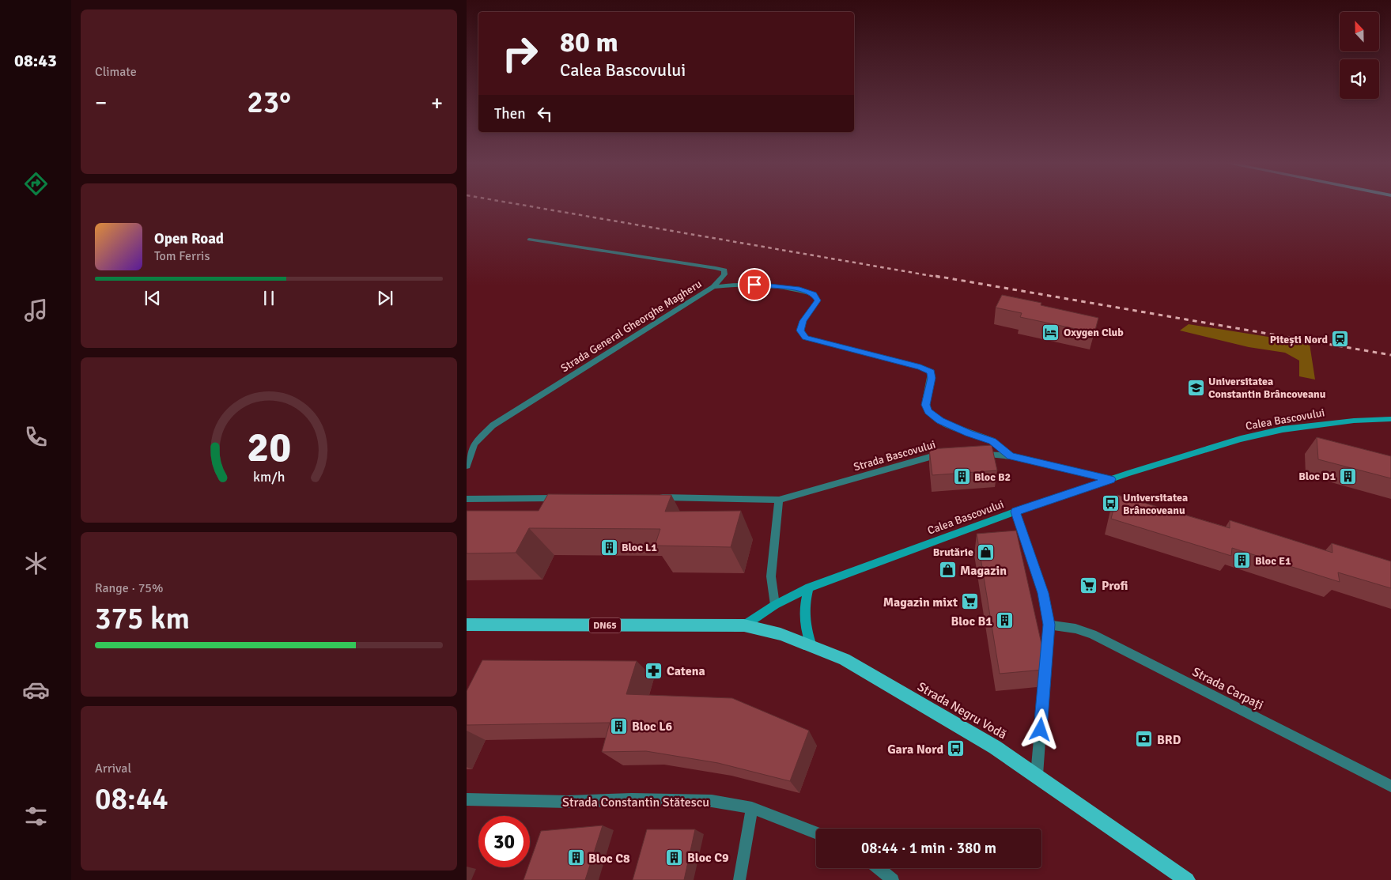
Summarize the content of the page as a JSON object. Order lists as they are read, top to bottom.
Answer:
{
  "streets": {
    "main road": ["DN65", "Strada Negru Vodă"],
    "street": [
      "Strada General Gheorghe Magheru",
      "Calea Bascovului",
      "Strada Bascovului",
      "Strada Carpați",
      "Strada Constantin Stătescu"
    ]
  },
  "crossings": [
    ["Calea Bascovului", "DN65"],
    ["Calea Bascovului", "Strada Negru Vodă"],
    ["DN65", "Strada Negru Vodă"]
  ],
  "places": {
    "hotel": ["Oxygen Club"],
    "station": ["Pitești Nord"],
    "school or university": ["Universitatea Constantin Brâncoveanu"],
    "building": [
      "Bloc D1",
      "Bloc B2",
      "Bloc L1",
      "Bloc E1",
      "Bloc B1",
      "Bloc L6",
      "Bloc C9",
      "Bloc C8"
    ],
    "bus stop": ["Universitatea Brâncoveanu", "Gara Nord"],
    "shop": ["Brutărie", "Magazin"],
    "supermarket": ["Profi", "Magazin mixt"],
    "pharmacy": ["Catena"],
    "bank": ["BRD"]
  },
  "north": "top",
  "page": {
    "tabs": "08:43",
    "tile": [
      "Climate",
      ["Range · 75%", "375 km"],
      ["Arrival", "08:44"]
    ],
    "turn": ["80 m", "Calea Bascovului"],
    "heat": ["−", "23°", "+"],
    "then": "Then",
    "song": ["Open Road", "Tom Ferris"],
    "limit": "30",
    "trip": "08:44 · 1 min · 380 m",
    "gauge": ["20", "km/h"]
  }
}
